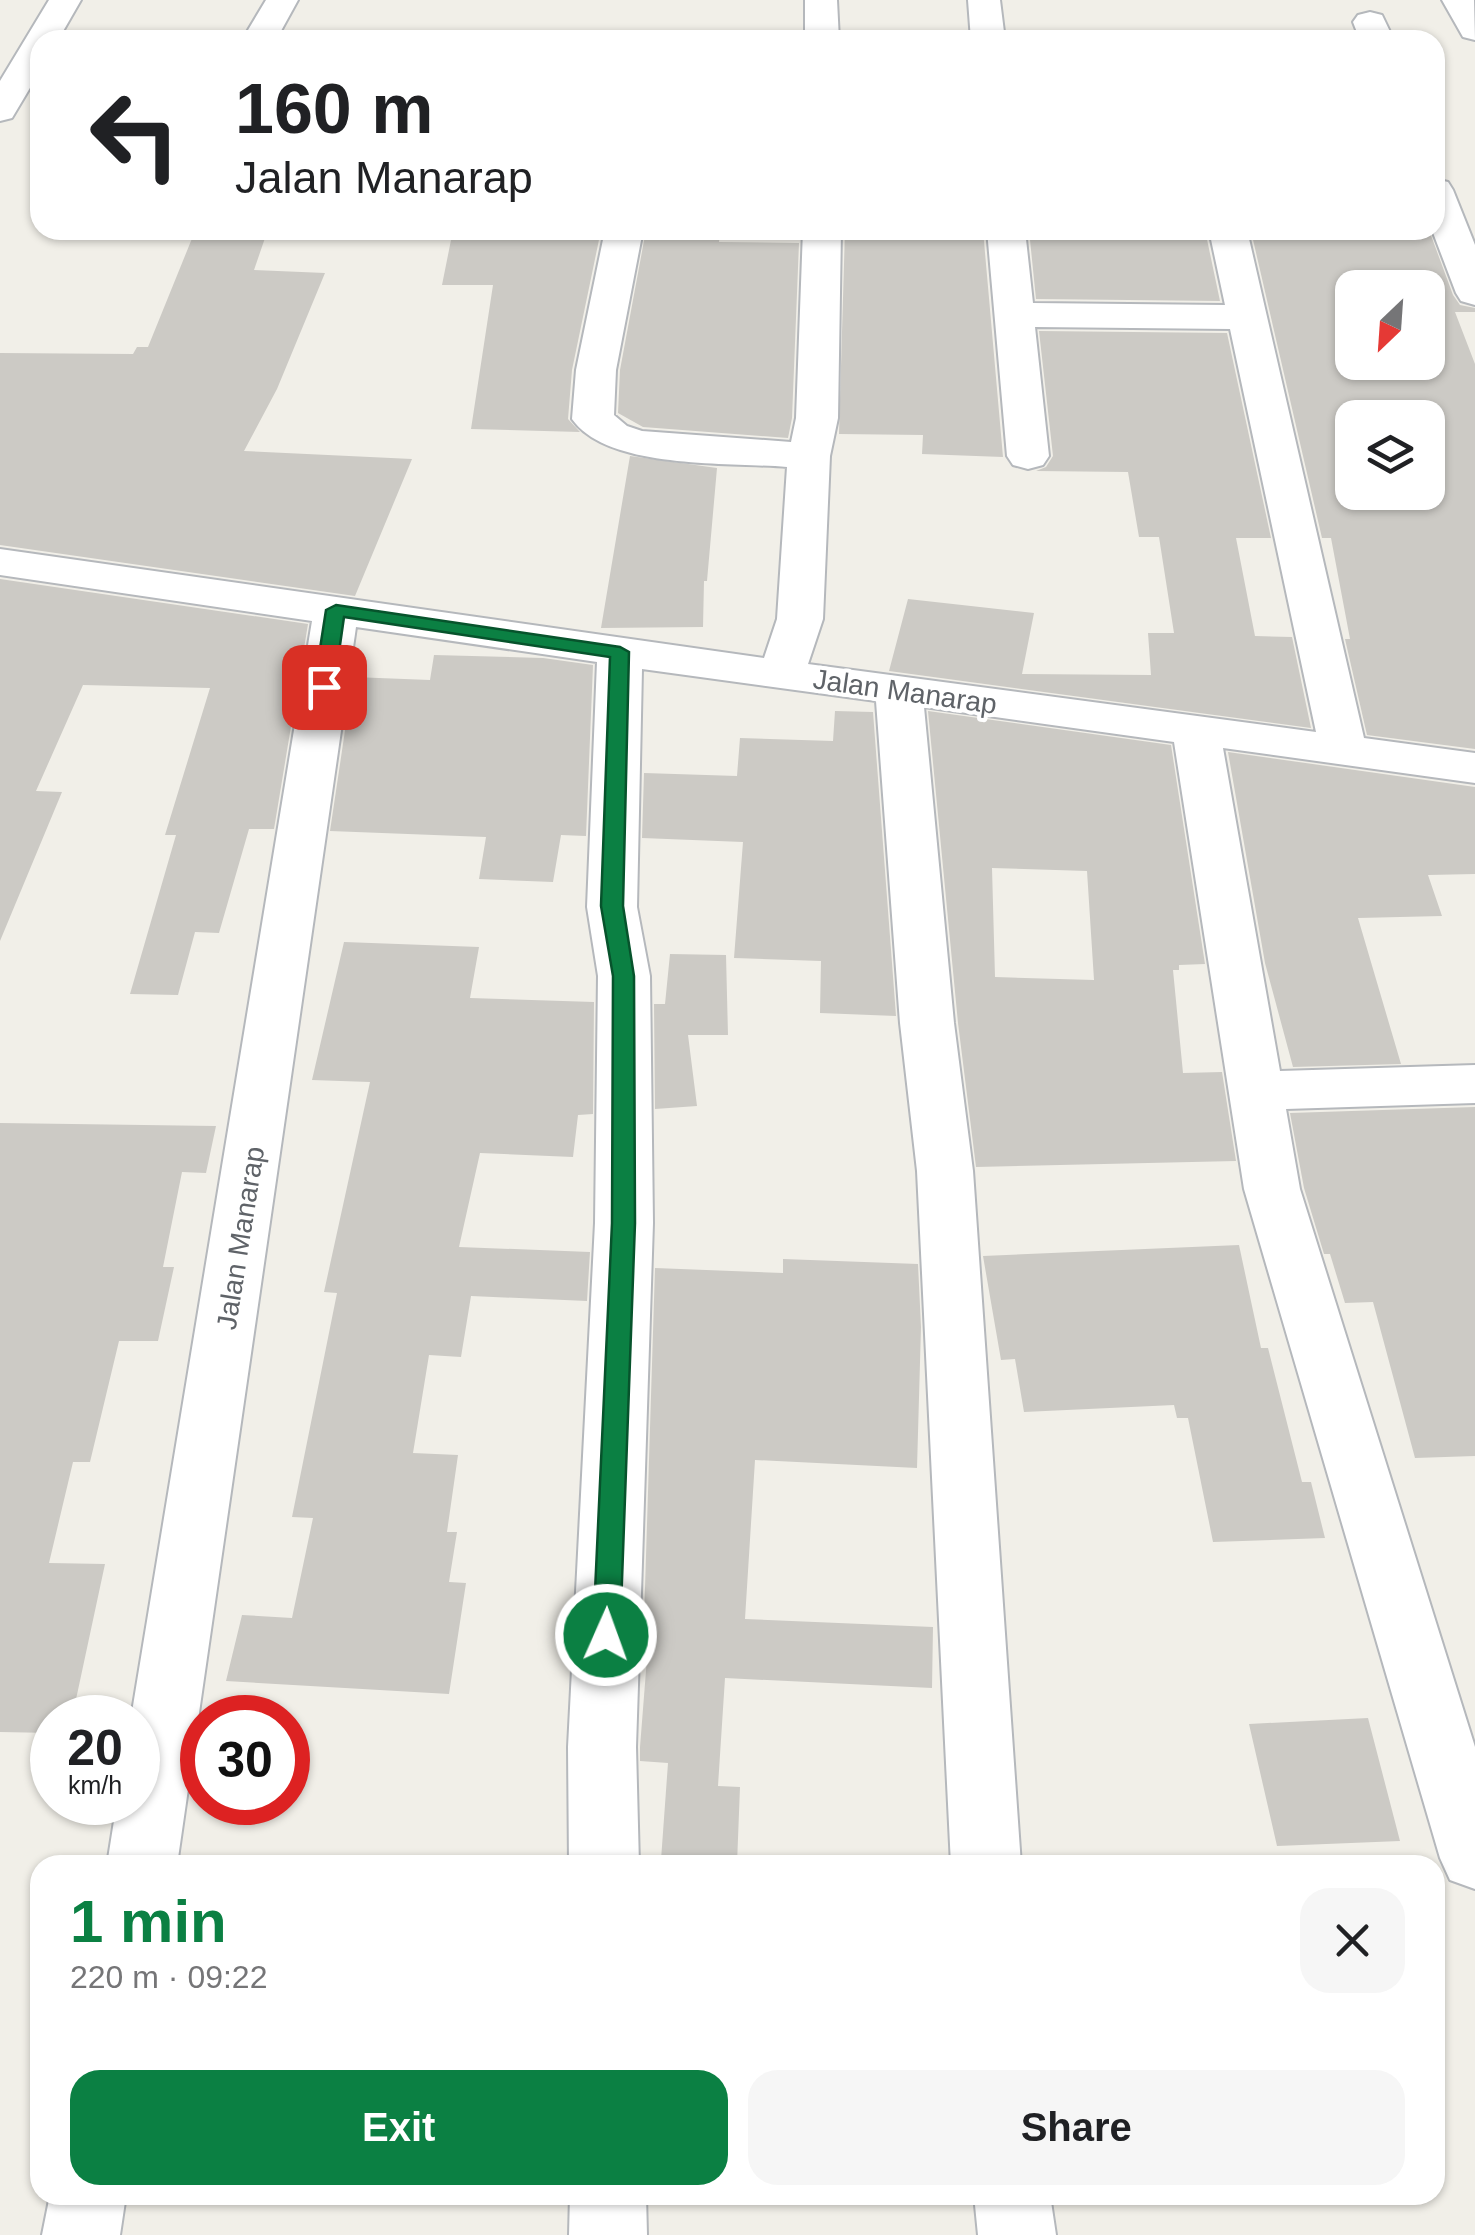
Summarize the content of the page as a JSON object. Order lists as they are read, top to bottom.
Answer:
{
  "streets": {
    "street": ["Jalan Manarap"]
  },
  "north": "bottom left",
  "page": {
    "turn": ["160 m", "Jalan Manarap"],
    "speed": "20 km/h",
    "limit": "30",
    "heading": ["1 min", "220 m · 09:22"],
    "buttons": ["Exit", "Share"]
  }
}
